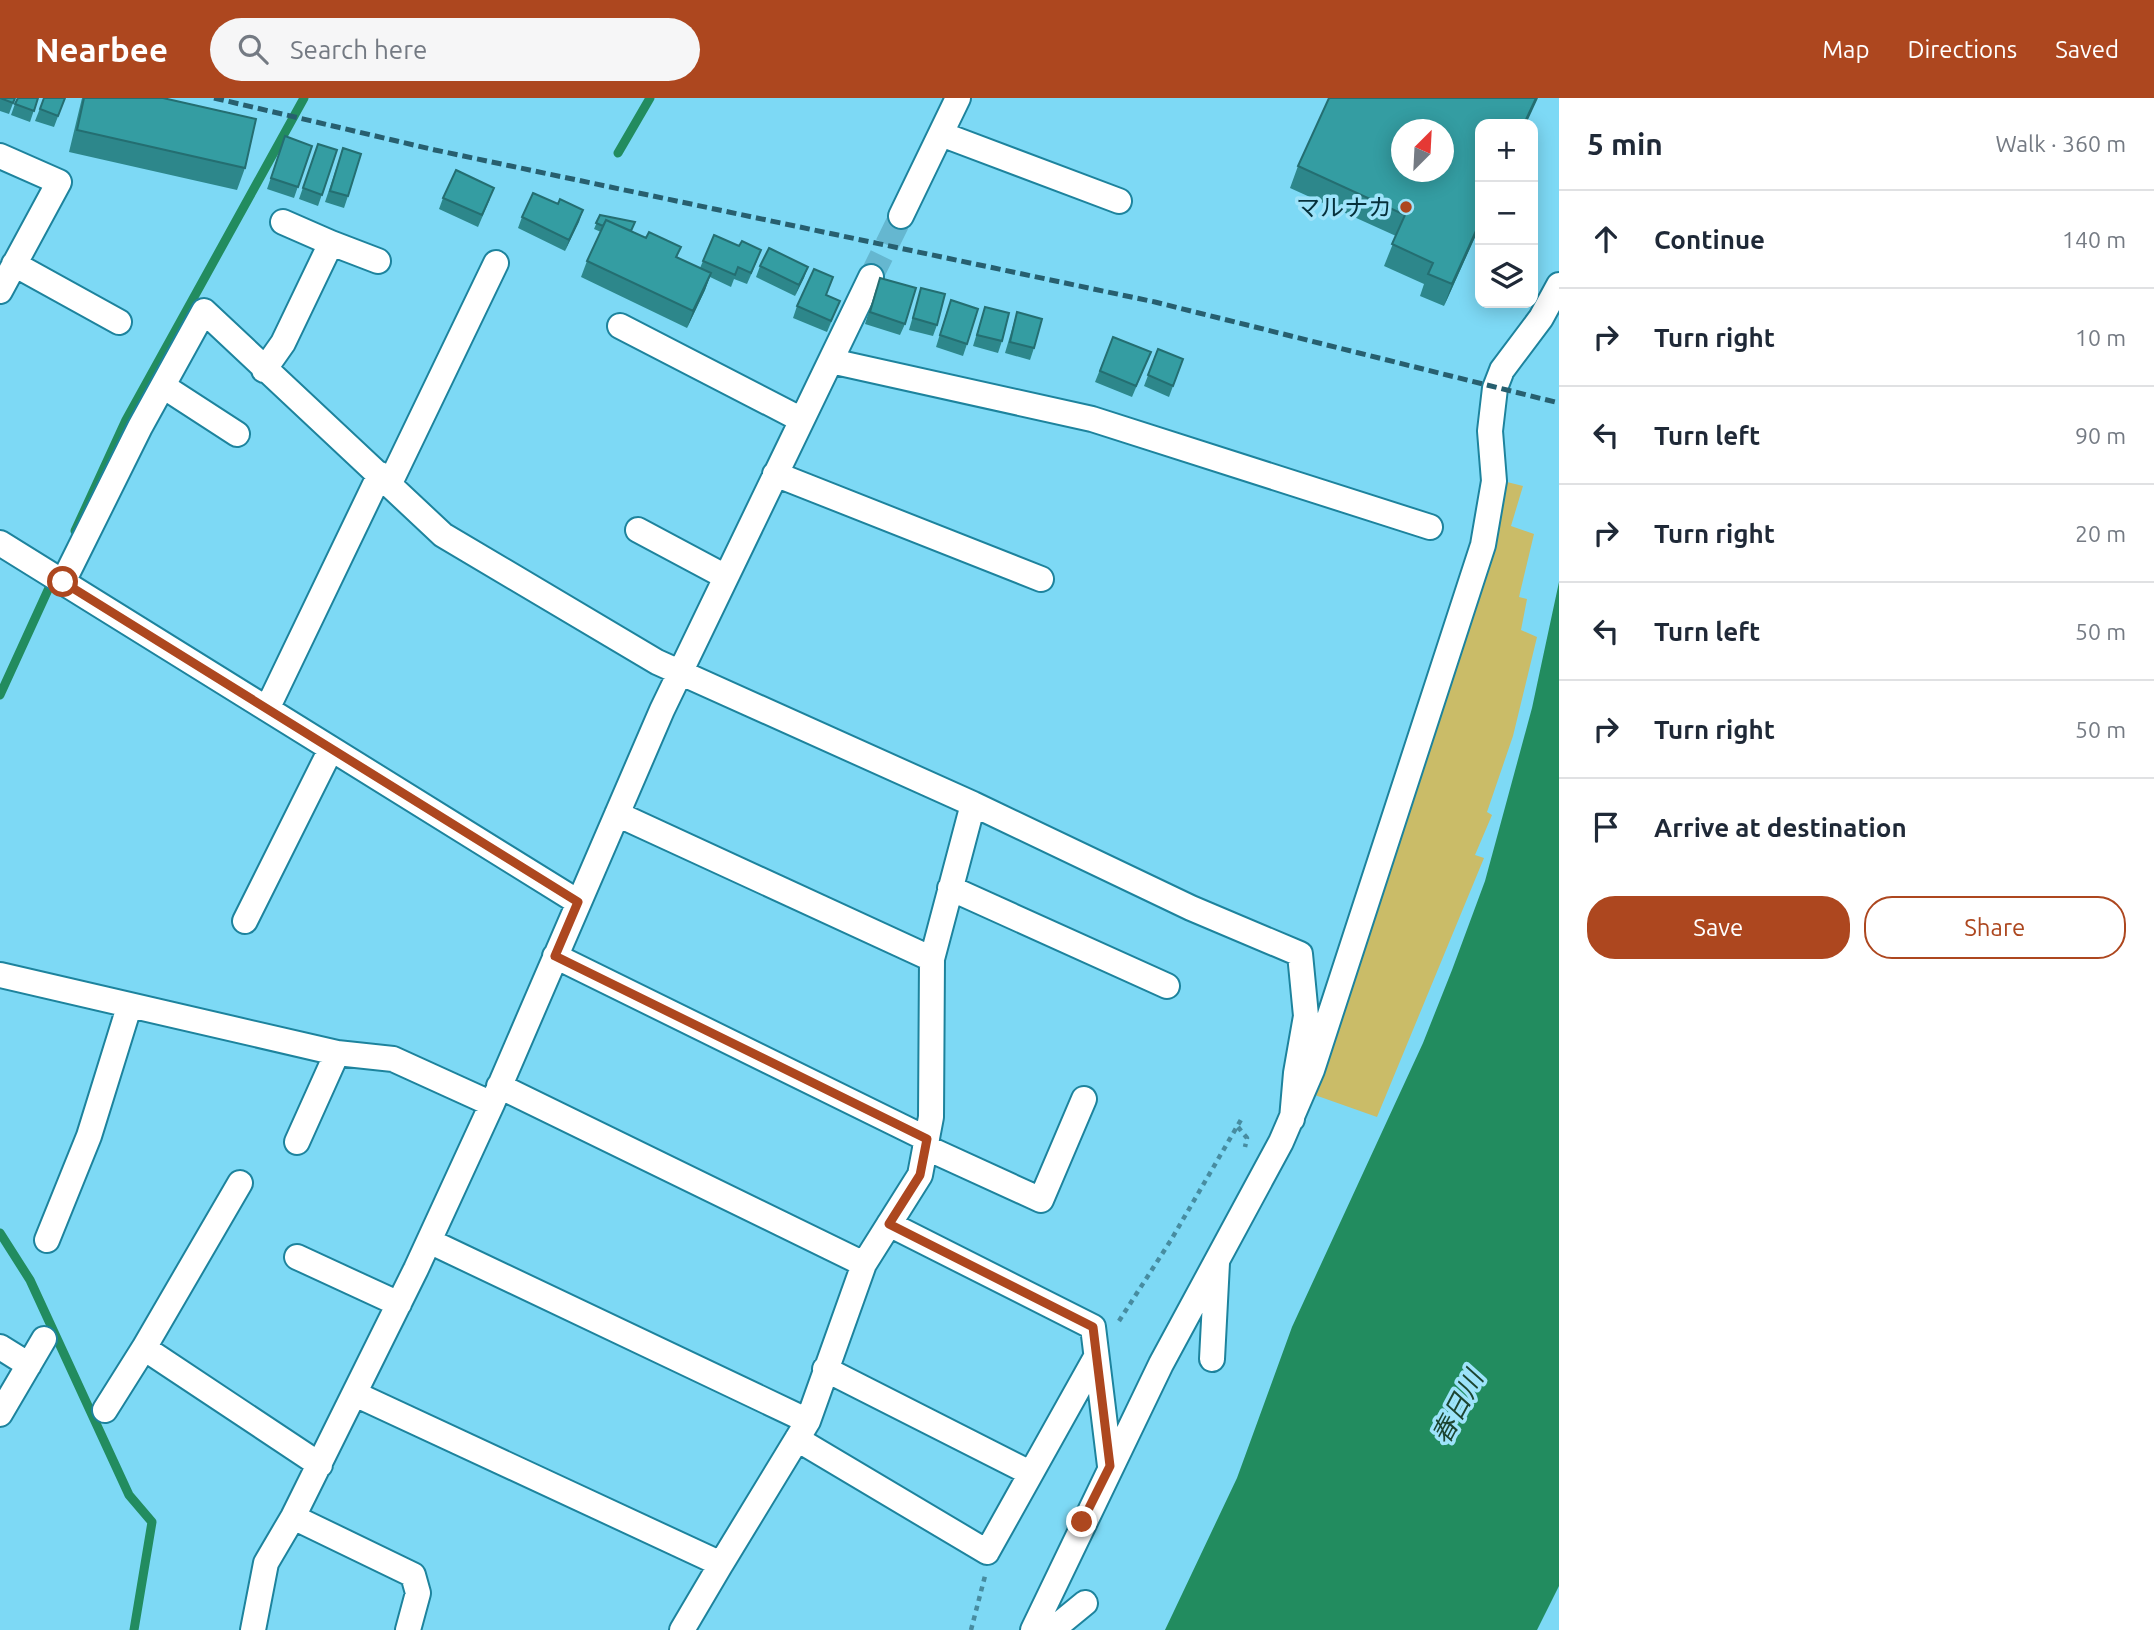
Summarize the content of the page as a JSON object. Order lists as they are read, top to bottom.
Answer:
{
  "water": ["春日川"],
  "places": ["マルナカ"],
  "north": "top right",
  "page": {
    "header": "Nearbee",
    "search": "Search here",
    "nav": ["Map", "Directions", "Saved"],
    "heading": ["5 min", "Walk · 360 m"],
    "map_buttons": ["+", "−"],
    "list": [
      ["Continue", "140 m"],
      ["Turn right", "10 m"],
      ["Turn left", "90 m"],
      ["Turn right", "20 m"],
      ["Turn left", "50 m"],
      ["Turn right", "50 m"],
      "Arrive at destination"
    ],
    "buttons": ["Save", "Share"]
  }
}
